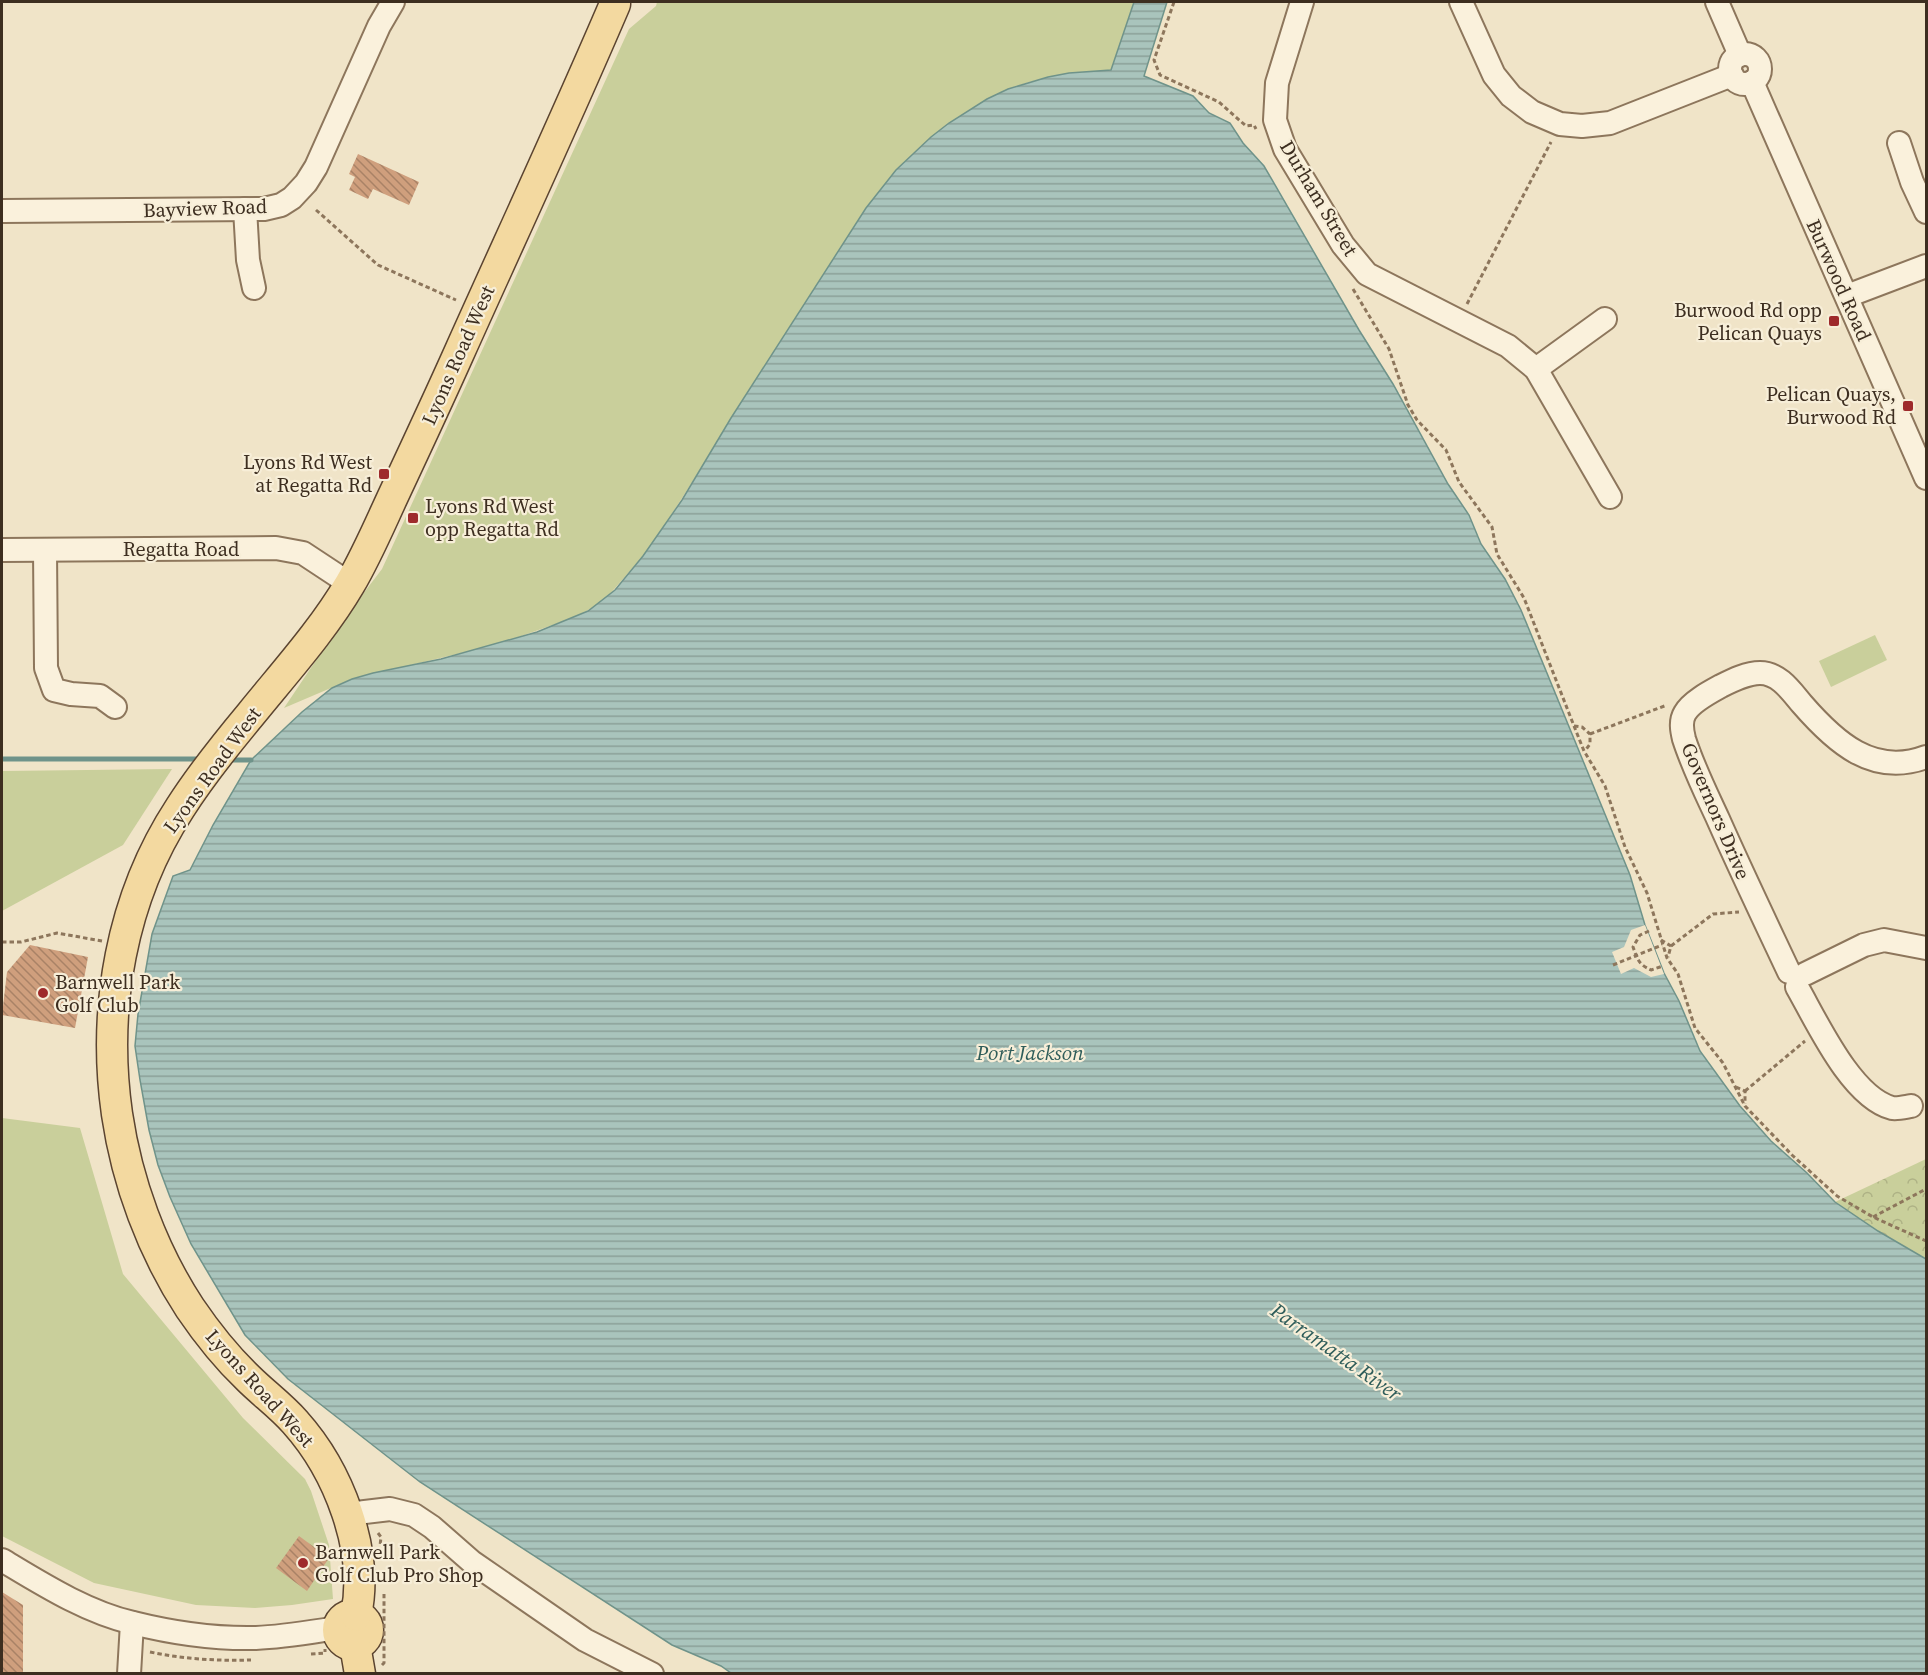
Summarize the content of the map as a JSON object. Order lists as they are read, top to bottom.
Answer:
{
  "streets": {
    "main road": ["Lyons Road West"],
    "street": [
      "Durham Street",
      "Bayview Road",
      "Burwood Road",
      "Regatta Road",
      "Governors Drive"
    ]
  },
  "crossings": [
    ["Lyons Road West", "Regatta Road"]
  ],
  "water": ["Port Jackson", "Parramatta River"],
  "places": {
    "transit": [
      "Burwood Rd opp Pelican Quays",
      "Pelican Quays, Burwood Rd",
      "Lyons Rd West at Regatta Rd",
      "Lyons Rd West opp Regatta Rd"
    ],
    "other": ["Barnwell Park Golf Club", "Barnwell Park Golf Club Pro Shop"]
  }
}
